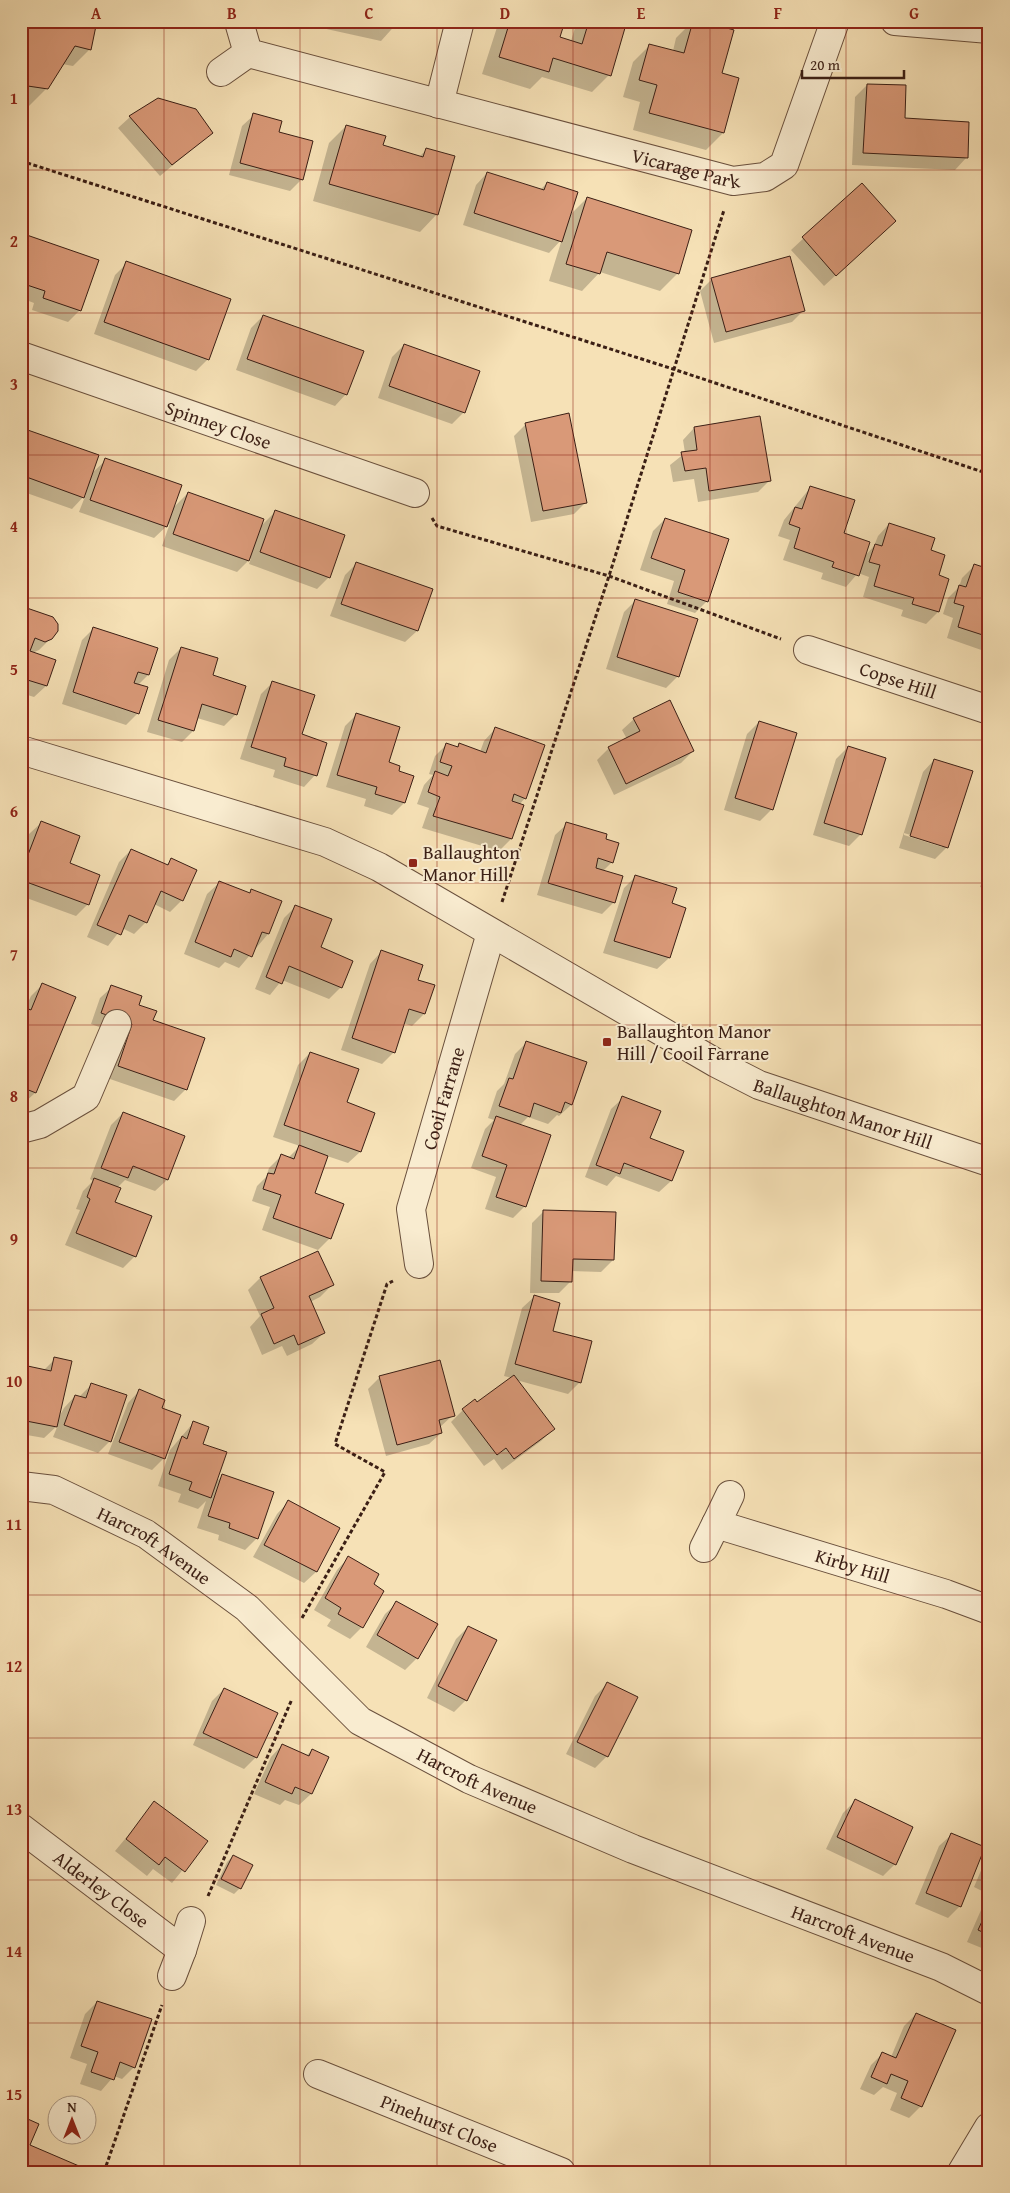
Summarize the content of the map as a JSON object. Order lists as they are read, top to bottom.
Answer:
{
  "streets": {
    "street": [
      "Vicarage Park",
      "Spinney Close",
      "Copse Hill",
      "Cooil Farrane",
      "Ballaughton Manor Hill",
      "Harcroft Avenue",
      "Kirby Hill",
      "Alderley Close",
      "Pinehurst Close"
    ]
  },
  "crossings": [
    ["Cooil Farrane", "Ballaughton Manor Hill"]
  ],
  "places": {
    "transit": ["Ballaughton Manor Hill", "Ballaughton Manor Hill / Cooil Farrane"]
  },
  "scale_bar": "20 m",
  "north": "top",
  "grid": {
    "columns": [
      "A",
      "B",
      "C",
      "D",
      "E",
      "F",
      "G"
    ],
    "rows": [
      "1",
      "2",
      "3",
      "4",
      "5",
      "6",
      "7",
      "8",
      "9",
      "10",
      "11",
      "12",
      "13",
      "14",
      "15"
    ]
  }
}
